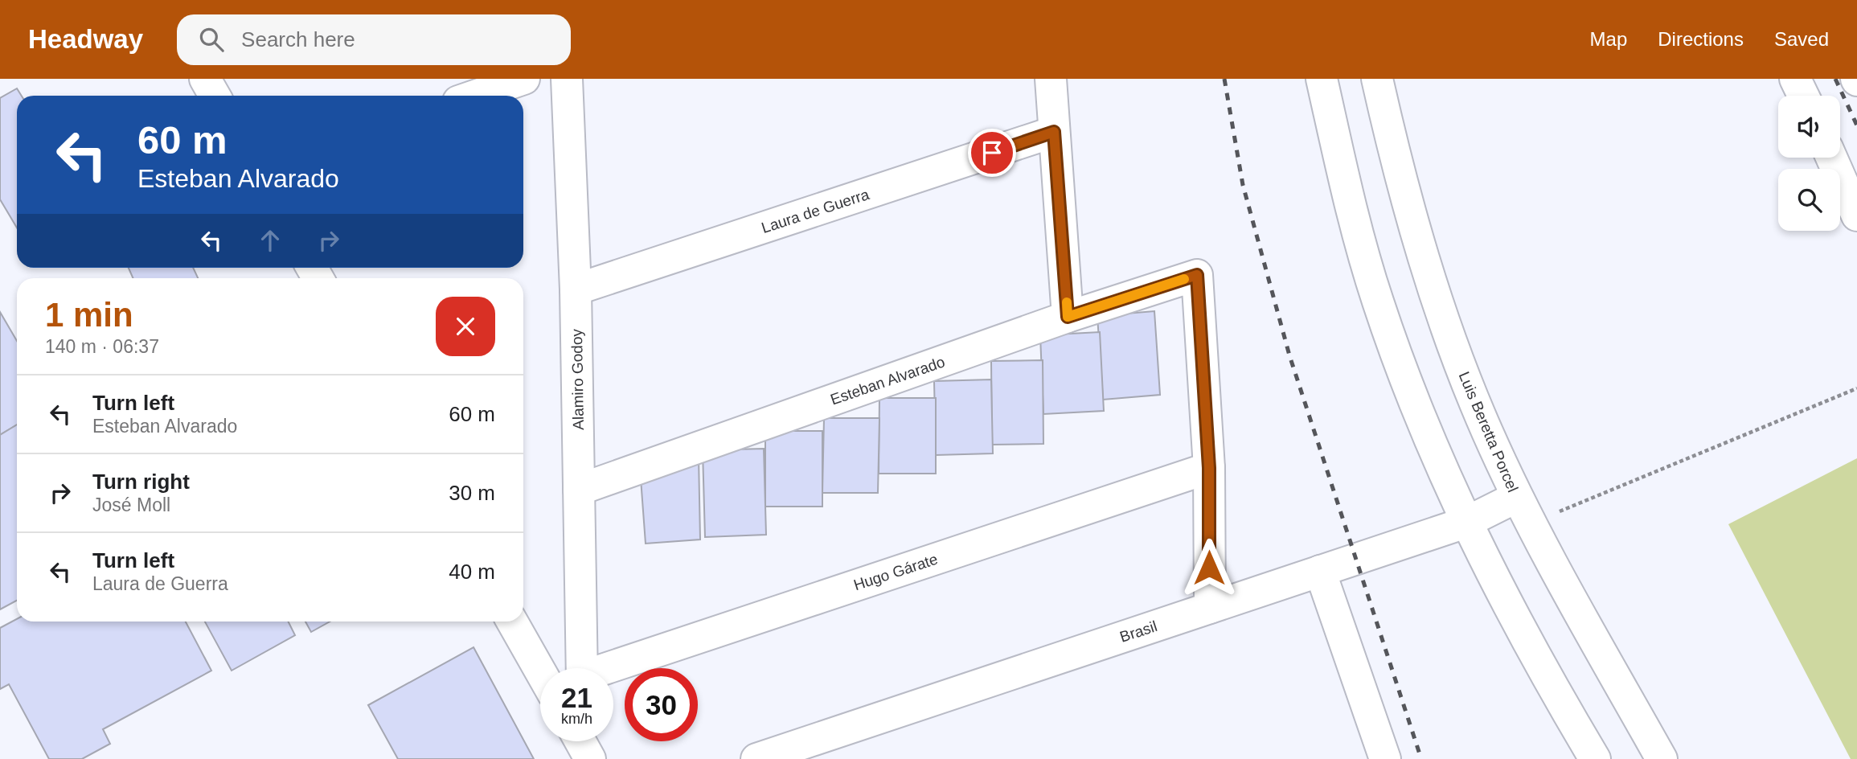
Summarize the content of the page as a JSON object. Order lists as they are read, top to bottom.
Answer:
{
  "streets": {
    "street": [
      "Laura de Guerra",
      "Alamiro Godoy",
      "Esteban Alvarado",
      "Luis Beretta Porcel",
      "Hugo Gárate",
      "Brasil"
    ]
  },
  "crossings": [
    ["Laura de Guerra", "Alamiro Godoy"],
    ["Alamiro Godoy", "Esteban Alvarado"],
    ["Esteban Alvarado", "Hugo Gárate"],
    ["Luis Beretta Porcel", "Brasil"]
  ],
  "page": {
    "header": "Headway",
    "search": "Search here",
    "nav": ["Map", "Directions", "Saved"],
    "turn": ["60 m", "Esteban Alvarado"],
    "heading": ["1 min", "140 m · 06:37"],
    "list": [
      {
        "name": "Turn left",
        "note": "Esteban Alvarado",
        "value": "60 m"
      },
      {
        "name": "Turn right",
        "note": "José Moll",
        "value": "30 m"
      },
      {
        "name": "Turn left",
        "note": "Laura de Guerra",
        "value": "40 m"
      }
    ],
    "speed": "21 km/h",
    "limit": "30"
  }
}
